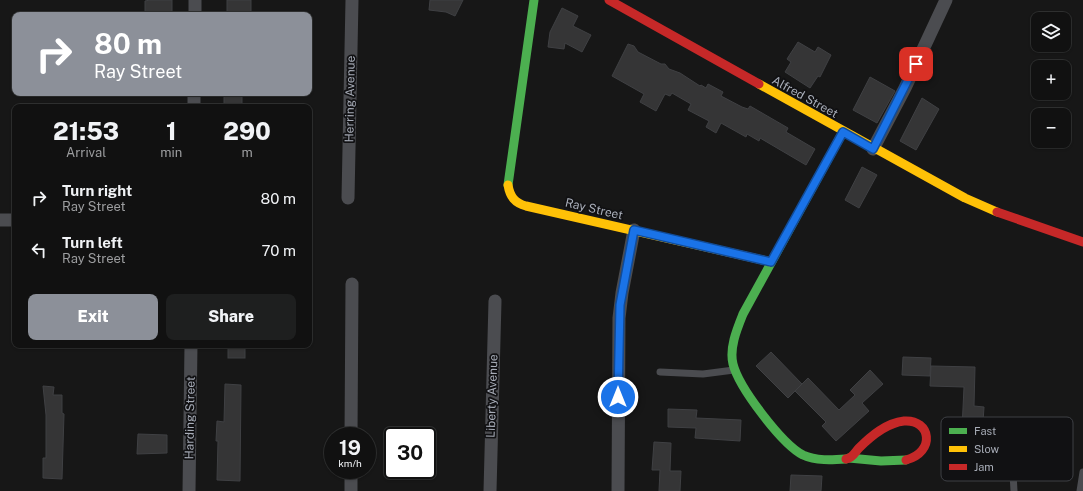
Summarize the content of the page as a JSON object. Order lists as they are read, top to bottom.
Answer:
{
  "streets": {
    "street": [
      "Alfred Street",
      "Herring Avenue",
      "Ray Street",
      "Liberty Avenue",
      "Harding Street"
    ]
  },
  "legend": ["Fast", "Slow", "Jam"],
  "page": {
    "map_buttons": ["+", "−"],
    "turn": ["80 m", "Ray Street"],
    "eta": [
      "21:53",
      "Arrival",
      "1",
      "min",
      "290",
      "m"
    ],
    "list": [
      {
        "name": "Turn right",
        "note": "Ray Street",
        "value": "80 m"
      },
      {
        "name": "Turn left",
        "note": "Ray Street",
        "value": "70 m"
      }
    ],
    "buttons": ["Exit", "Share"],
    "speed": "19 km/h",
    "limit": "30"
  }
}
